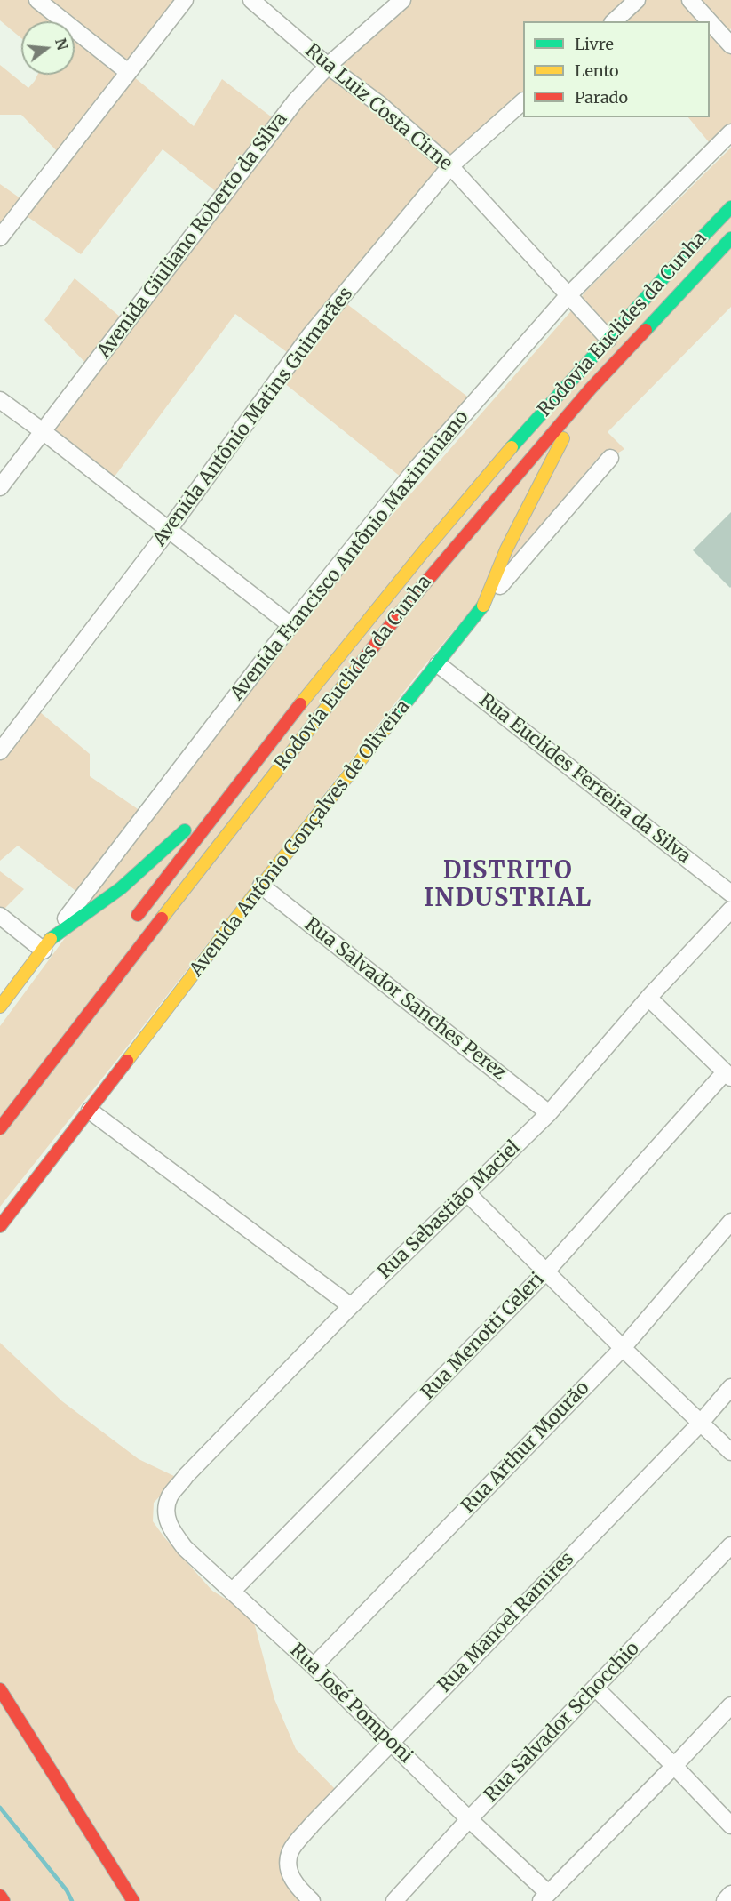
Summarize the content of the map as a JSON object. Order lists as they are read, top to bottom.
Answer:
{
  "streets": {
    "main road": ["Rodovia Euclides da Cunha", "Avenida Francisco Antônio Maximiniano", "Avenida Antônio Gonçalves de Oliveira"],
    "street": [
      "Rua Luiz Costa Cirne",
      "Avenida Giuliano Roberto da Silva",
      "Avenida Antônio Matins Guimarães",
      "Rua Euclides Ferreira da Silva",
      "Rua Salvador Sanches Perez",
      "Rua Sebastião Maciel",
      "Rua Menotti Celeri",
      "Rua Arthur Mourão",
      "Rua Manoel Ramires",
      "Rua José Pomponi",
      "Rua Salvador Schocchio"
    ]
  },
  "crossings": [
    ["Rua Luiz Costa Cirne", "Avenida Giuliano Roberto da Silva"],
    ["Rua Luiz Costa Cirne", "Rodovia Euclides da Cunha"],
    ["Rua Luiz Costa Cirne", "Avenida Antônio Matins Guimarães"],
    ["Rua Luiz Costa Cirne", "Avenida Francisco Antônio Maximiniano"],
    ["Rua Euclides Ferreira da Silva", "Avenida Antônio Gonçalves de Oliveira"],
    ["Avenida Antônio Gonçalves de Oliveira", "Rua Salvador Sanches Perez"],
    ["Rua Salvador Sanches Perez", "Rua Sebastião Maciel"],
    ["Rua Sebastião Maciel", "Rua José Pomponi"],
    ["Rua Menotti Celeri", "Rua José Pomponi"],
    ["Rua Arthur Mourão", "Rua José Pomponi"],
    ["Rua Manoel Ramires", "Rua José Pomponi"],
    ["Rua José Pomponi", "Rua Salvador Schocchio"]
  ],
  "districts": ["DISTRITO INDUSTRIAL"],
  "legend": ["Livre", "Lento", "Parado"],
  "north": "right"
}
